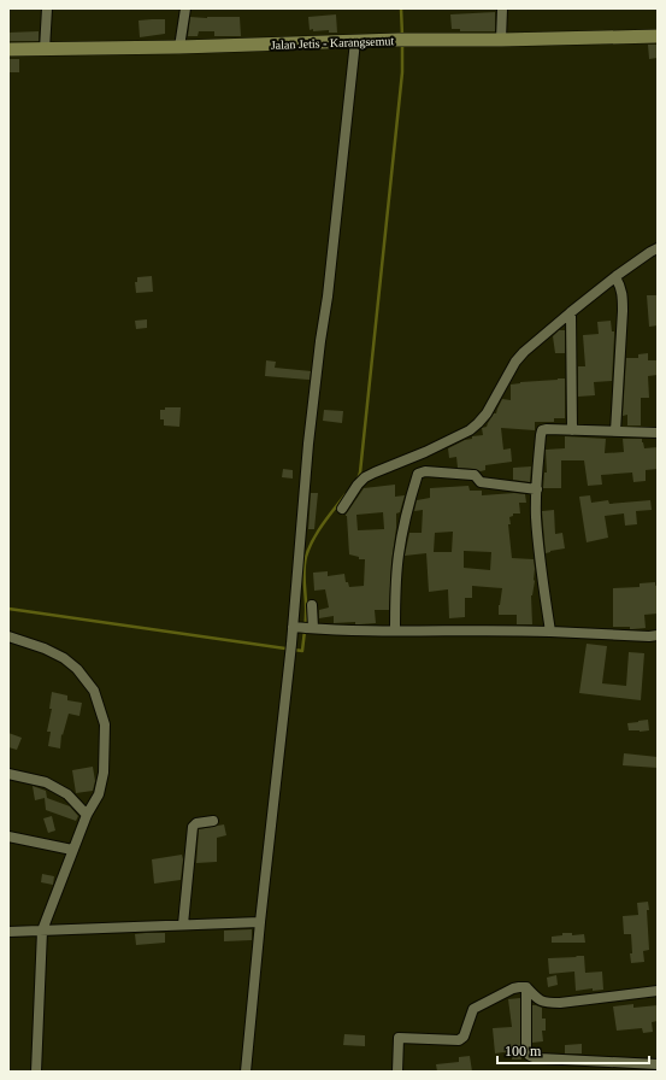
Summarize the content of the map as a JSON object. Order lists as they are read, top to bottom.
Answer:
{
  "streets": {
    "main road": ["Jalan Jetis - Karangsemut"]
  },
  "scale_bar": "100 m"
}
